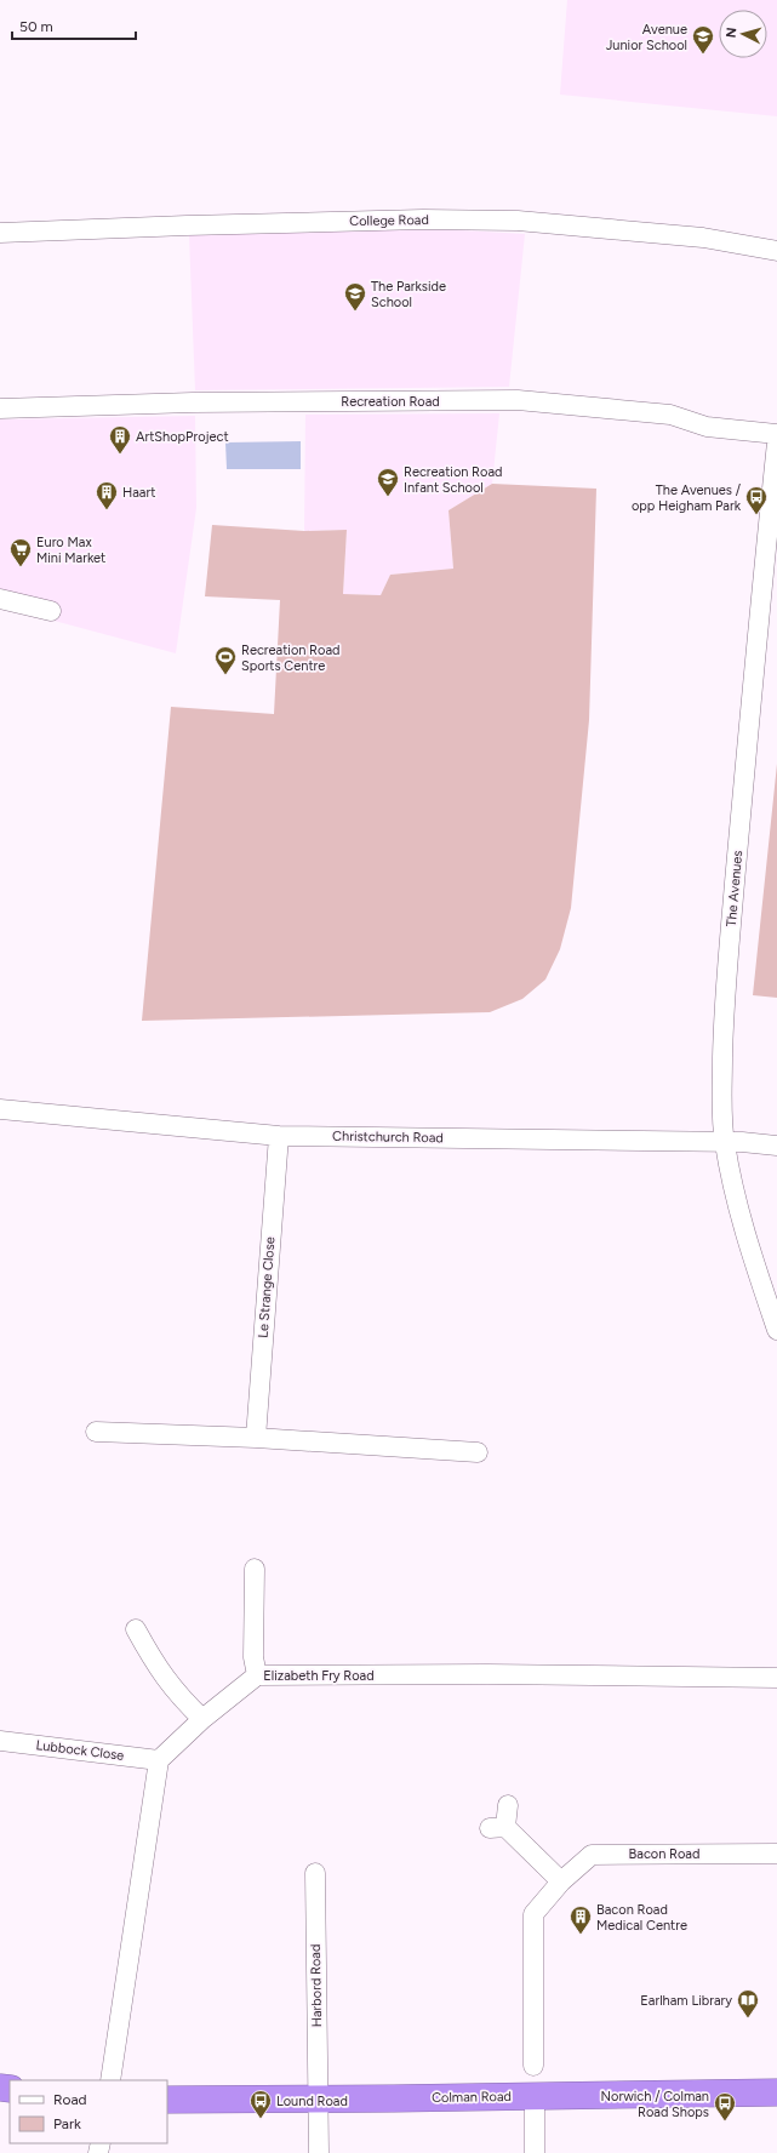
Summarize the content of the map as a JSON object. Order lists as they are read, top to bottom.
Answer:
{
  "streets": {
    "highway": ["Colman Road"],
    "street": [
      "College Road",
      "Recreation Road",
      "The Avenues",
      "Christchurch Road",
      "Le Strange Close",
      "Elizabeth Fry Road",
      "Lubbock Close",
      "Bacon Road",
      "Harbord Road"
    ]
  },
  "crossings": [
    ["The Avenues", "Christchurch Road"],
    ["Christchurch Road", "Le Strange Close"],
    ["Elizabeth Fry Road", "Lubbock Close"],
    ["Harbord Road", "Colman Road"]
  ],
  "places": {
    "school or university": ["Avenue Junior School", "The Parkside School", "Recreation Road Infant School"],
    "building": ["ArtShopProject", "Haart", "Bacon Road Medical Centre"],
    "bus stop": ["The Avenues / opp Heigham Park", "Lound Road", "Norwich / Colman Road Shops"],
    "supermarket": ["Euro Max Mini Market"],
    "sports": ["Recreation Road Sports Centre"],
    "library": ["Earlham Library"]
  },
  "legend": ["Road", "Park"],
  "scale_bar": "50 m",
  "north": "left"
}
